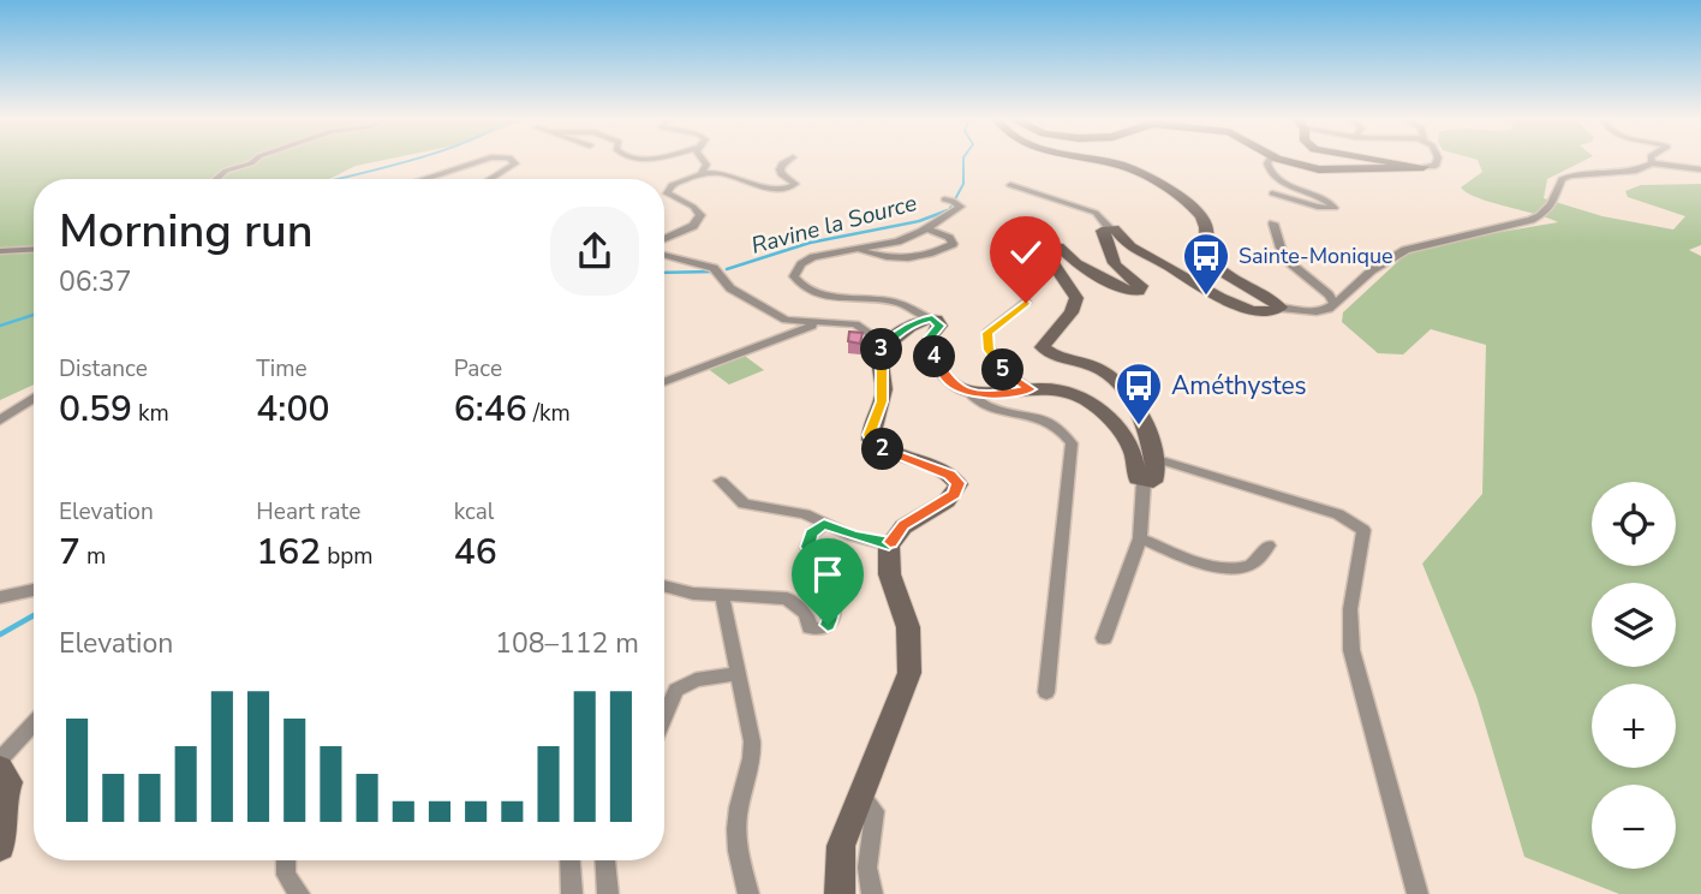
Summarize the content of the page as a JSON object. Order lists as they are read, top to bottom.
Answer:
{
  "water": ["Ravine la Source"],
  "places": {
    "bus stop": ["Sainte-Monique", "Améthystes"]
  },
  "page": {
    "heading": ["Morning run", "06:37"],
    "stats": [
      ["Distance", "0.59 km"],
      ["Time", "4:00"],
      ["Pace", "6:46 /km"],
      ["Elevation", "7 m"],
      ["Heart rate", "162 bpm"],
      ["kcal", "46"]
    ],
    "pins": [
      "3",
      "4",
      "5",
      "2"
    ],
    "map_buttons": ["+", "−"],
    "chart": ["Elevation", "108–112 m"]
  }
}
